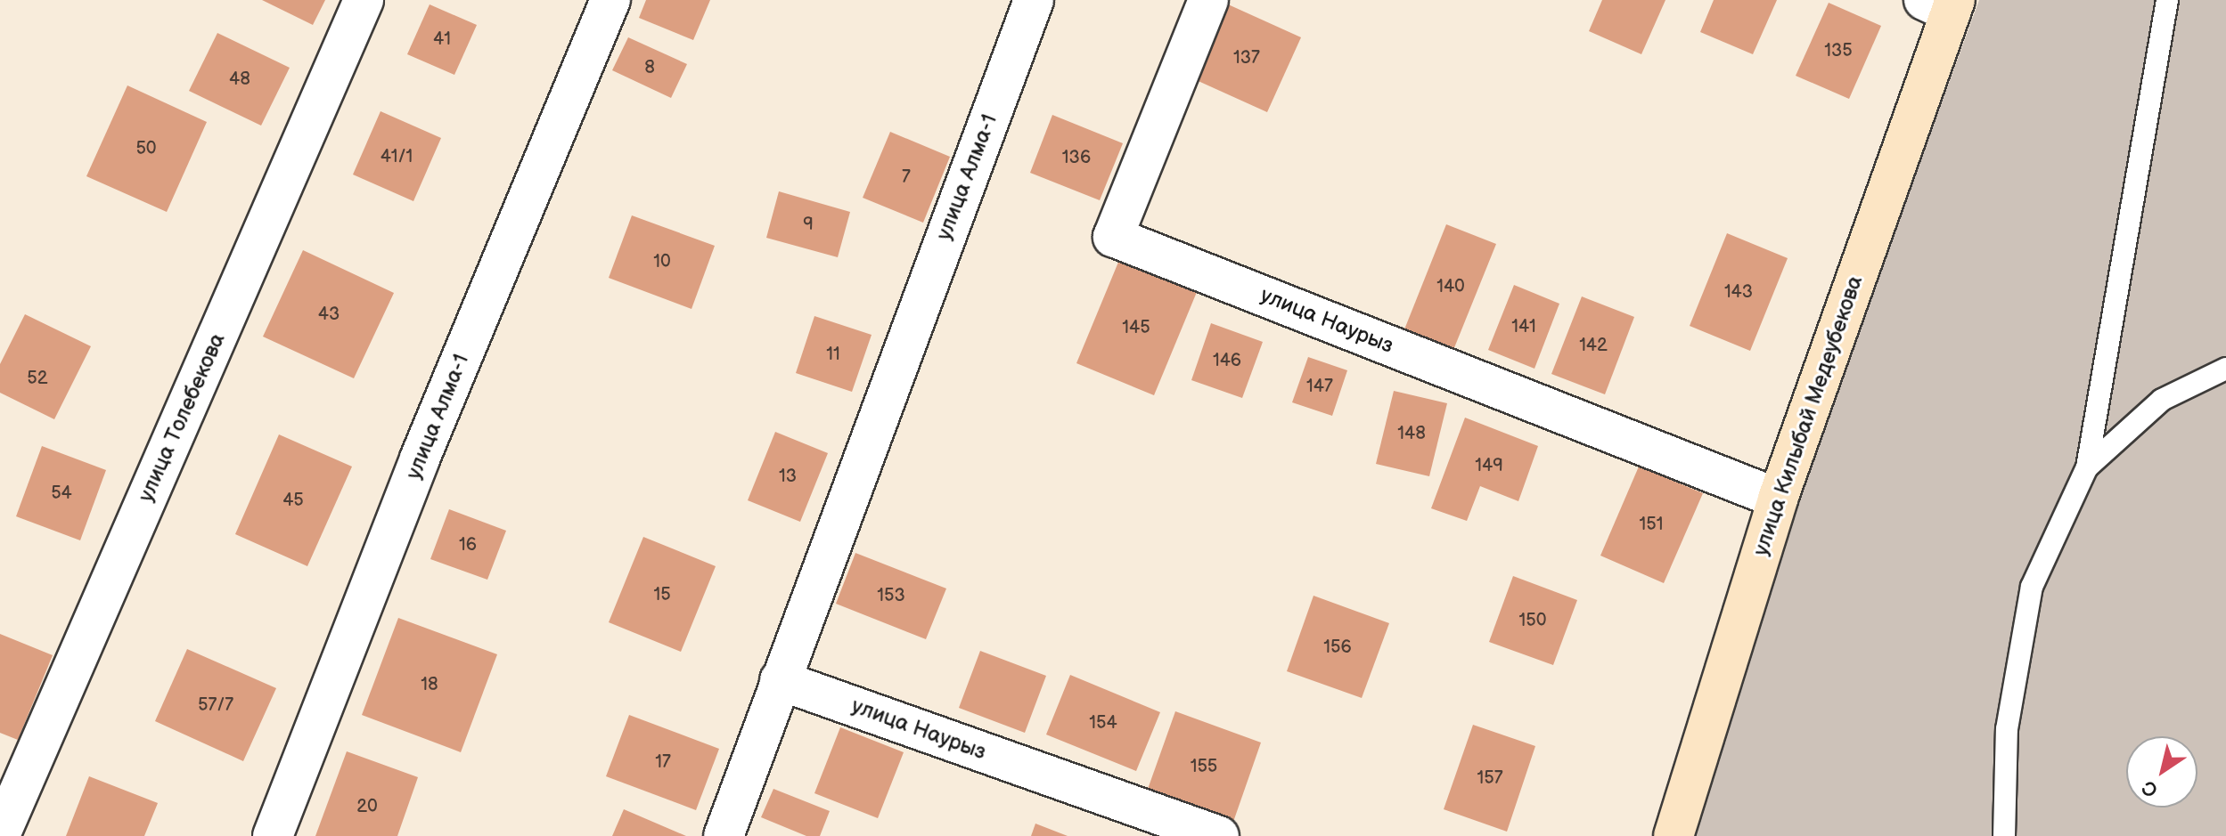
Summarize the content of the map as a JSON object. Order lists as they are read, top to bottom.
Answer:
{
  "streets": {
    "main road": ["улица Килыбай Медеубекова"],
    "street": ["улица Алма-1", "улица Наурыз", "улица Толебекова"]
  },
  "crossings": [
    ["улица Алма-1", "улица Наурыз"],
    ["улица Наурыз", "улица Килыбай Медеубекова"]
  ],
  "house_numbers": [
    "41",
    "135",
    "137",
    "8",
    "48",
    "50",
    "41/1",
    "136",
    "7",
    "9",
    "10",
    "140",
    "143",
    "43",
    "141",
    "145",
    "142",
    "11",
    "146",
    "52",
    "147",
    "148",
    "149",
    "13",
    "54",
    "45",
    "151",
    "16",
    "15",
    "153",
    "150",
    "156",
    "18",
    "57/7",
    "154",
    "17",
    "155",
    "157",
    "20"
  ],
  "north": "bottom left"
}
